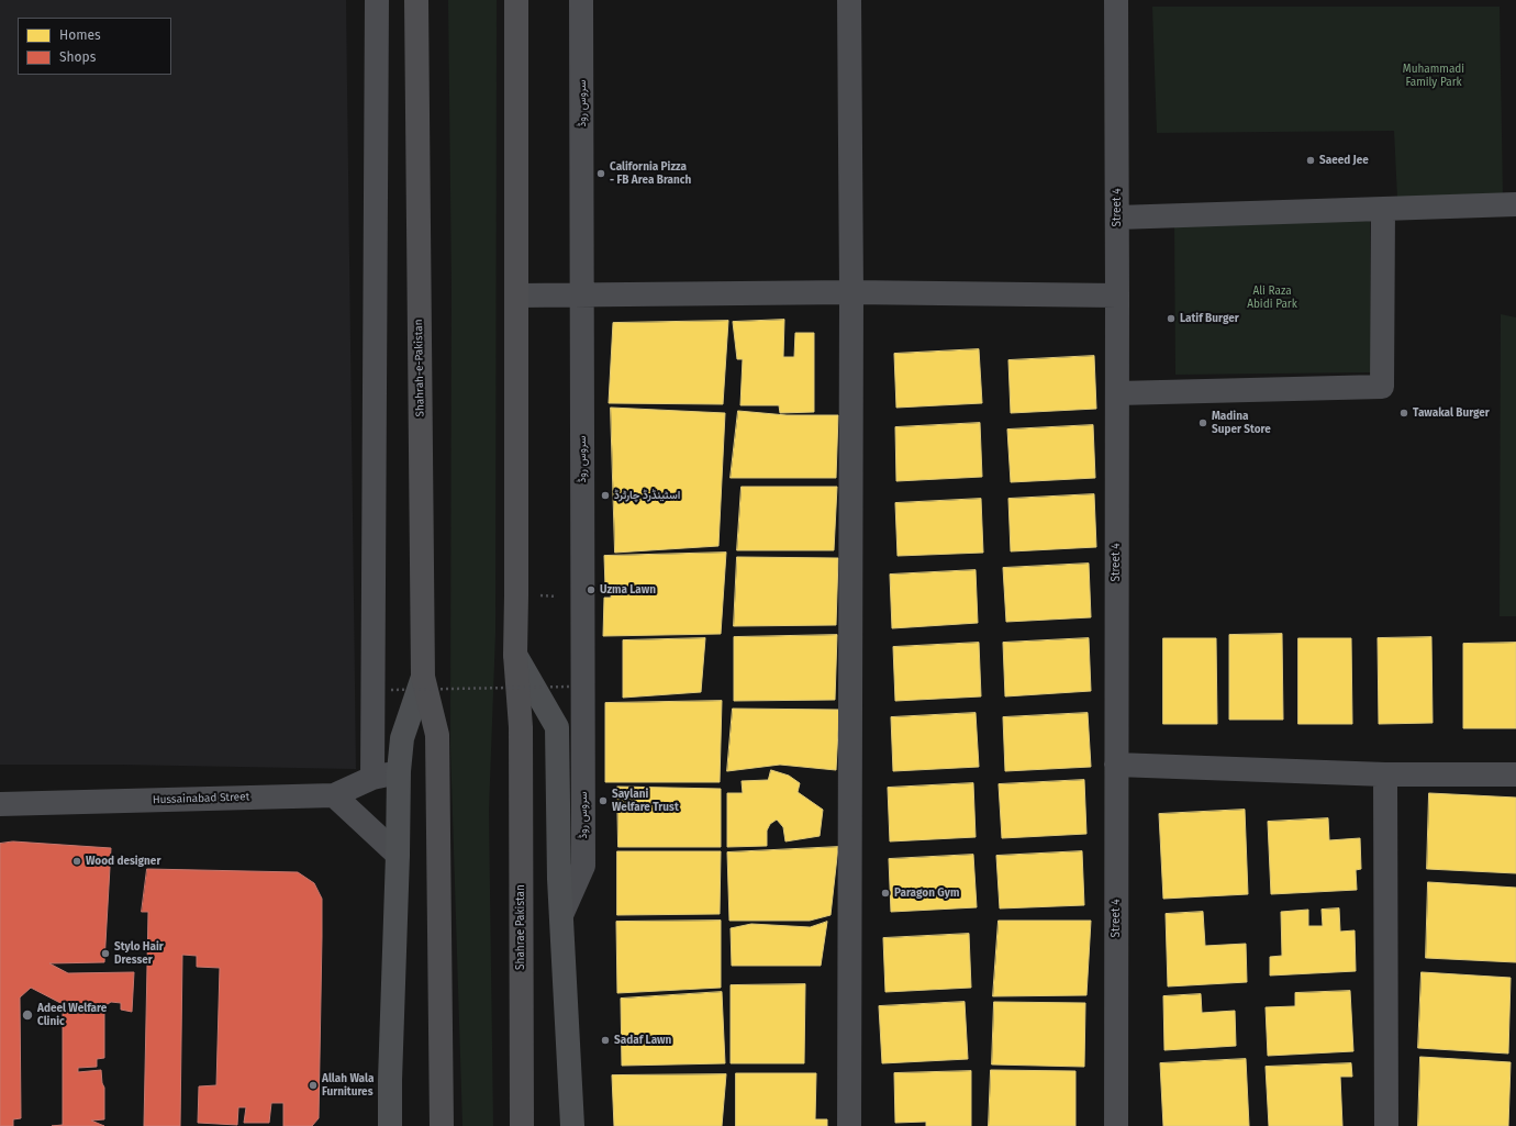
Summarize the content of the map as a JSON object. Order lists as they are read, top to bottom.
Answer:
{
  "streets": {
    "highway": ["Shahrah-e-Pakistan", "Shahrae Pakistan"],
    "street": ["سروس روڈ", "Street 4", "Hussainabad Street"]
  },
  "parks": ["Muhammadi Family Park", "Ali Raza Abidi Park"],
  "places": [
    "Saeed Jee",
    "California Pizza - FB Area Branch",
    "Latif Burger",
    "Tawakal Burger",
    "Madina Super Store",
    "اسٹینڈرڈ چارٹرڈ",
    "Uzma Lawn",
    "Saylani Welfare Trust",
    "Wood designer",
    "Paragon Gym",
    "Stylo Hair Dresser",
    "Adeel Welfare Clinic",
    "Sadaf Lawn",
    "Allah Wala Furnitures"
  ],
  "legend": ["Homes", "Shops"]
}
